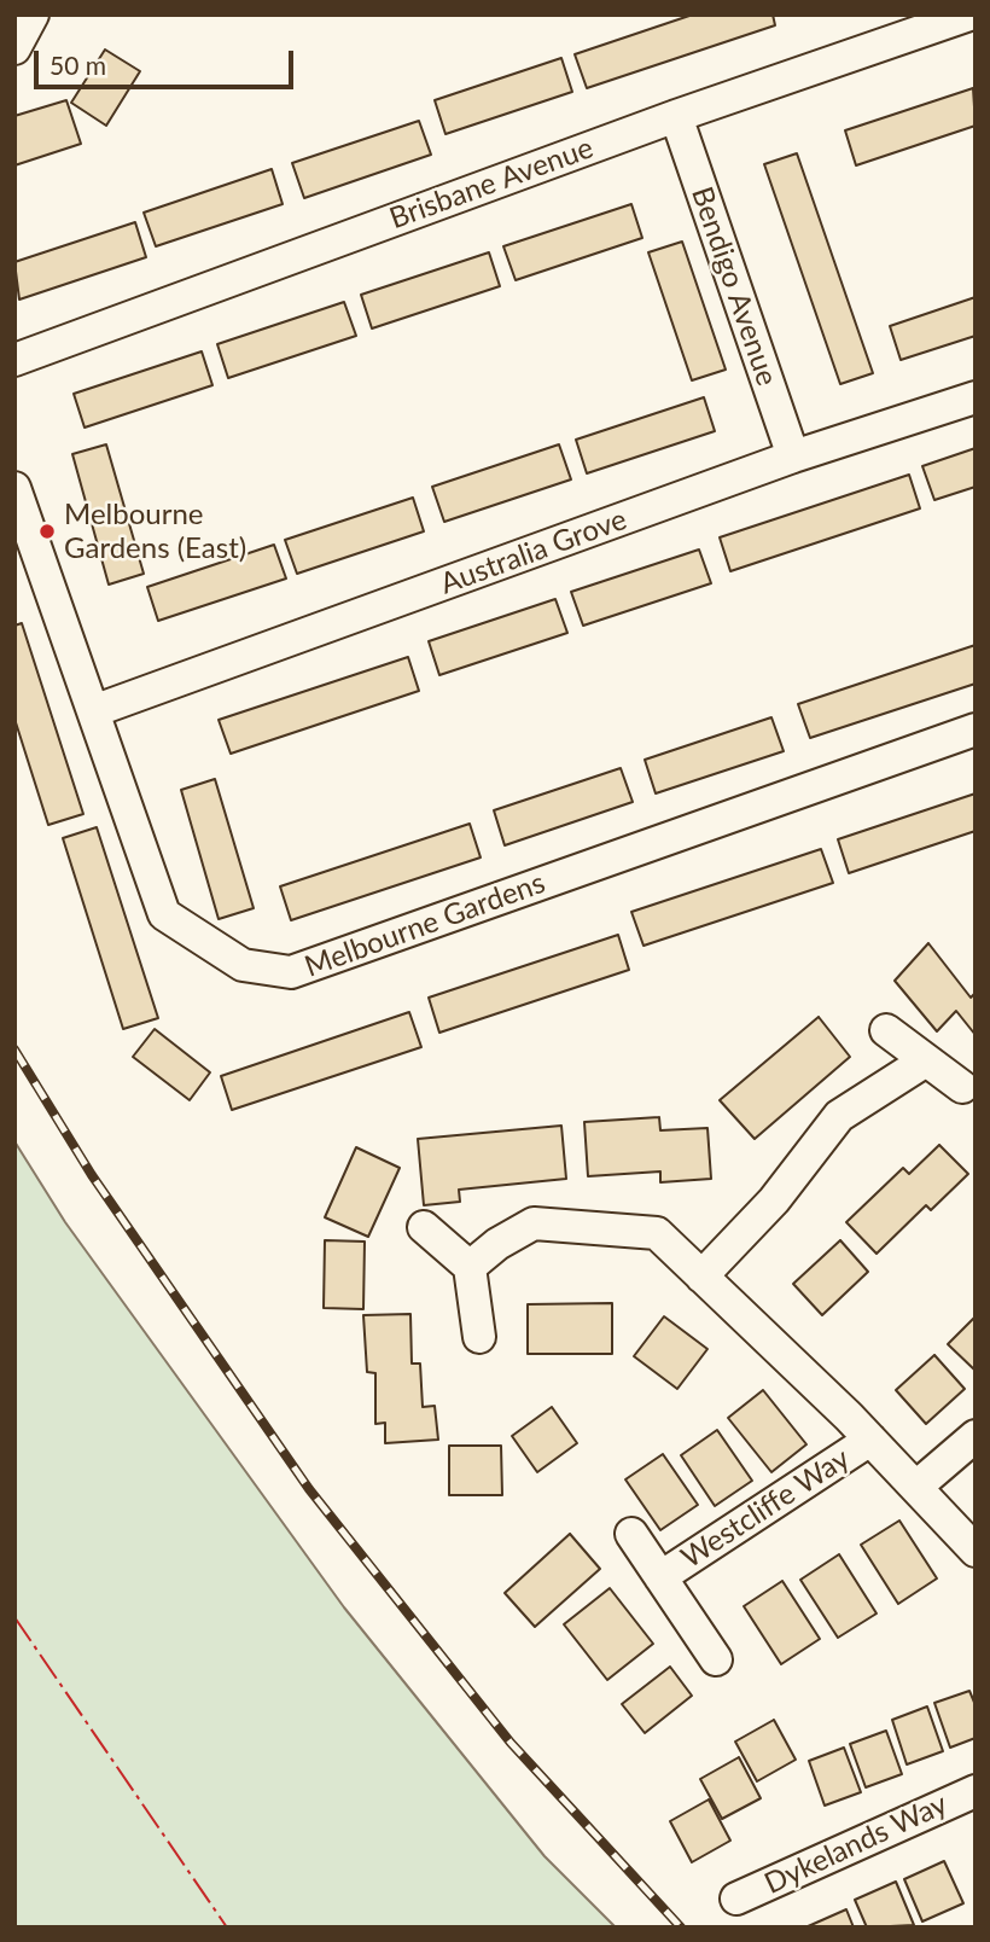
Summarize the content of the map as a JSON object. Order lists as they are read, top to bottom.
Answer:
{
  "streets": {
    "street": [
      "Brisbane Avenue",
      "Bendigo Avenue",
      "Australia Grove",
      "Melbourne Gardens",
      "Westcliffe Way",
      "Dykelands Way"
    ]
  },
  "crossings": [
    ["Brisbane Avenue", "Bendigo Avenue"],
    ["Bendigo Avenue", "Australia Grove"],
    ["Australia Grove", "Melbourne Gardens"]
  ],
  "places": ["Melbourne Gardens (East)"],
  "scale_bar": "50 m"
}
